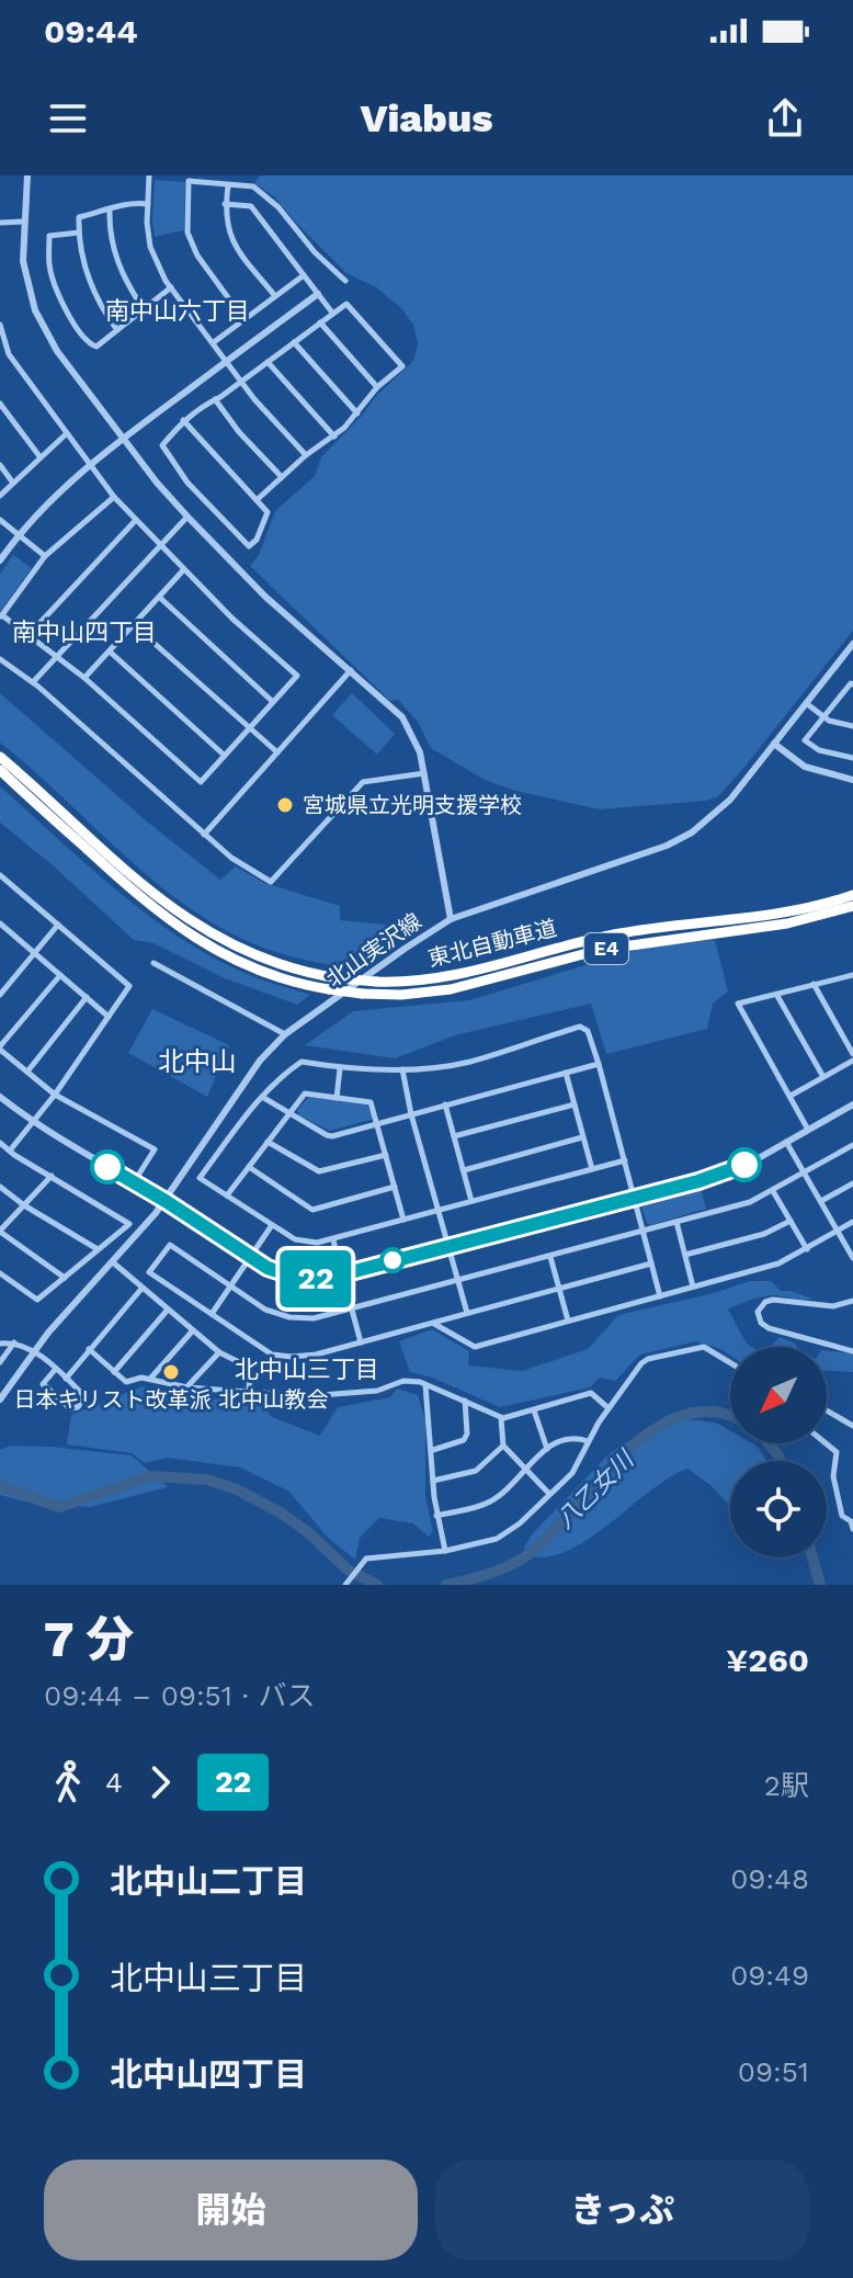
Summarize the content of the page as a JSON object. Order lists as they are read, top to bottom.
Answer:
{
  "streets": {
    "highway": ["東北自動車道", "E4"],
    "street": ["北山実沢線"]
  },
  "districts": [
    "南中山六丁目",
    "南中山四丁目",
    "北中山",
    "北中山三丁目"
  ],
  "water": ["八乙女川"],
  "places": ["宮城県立光明支援学校", "日本キリスト改革派 北中山教会"],
  "lines": ["bus line 22"],
  "north": "bottom left",
  "page": {
    "status": "09:44",
    "header": "Viabus",
    "on_map": "22",
    "heading": ["7 分", "09:44 – 09:51 · バス", "¥260"],
    "legs": ["4", "22", "2駅"],
    "list": [
      {
        "name": "北中山二丁目",
        "value": "09:48"
      },
      {
        "name": "北中山三丁目",
        "value": "09:49"
      },
      {
        "name": "北中山四丁目",
        "value": "09:51"
      }
    ],
    "buttons": ["開始", "きっぷ"]
  }
}
